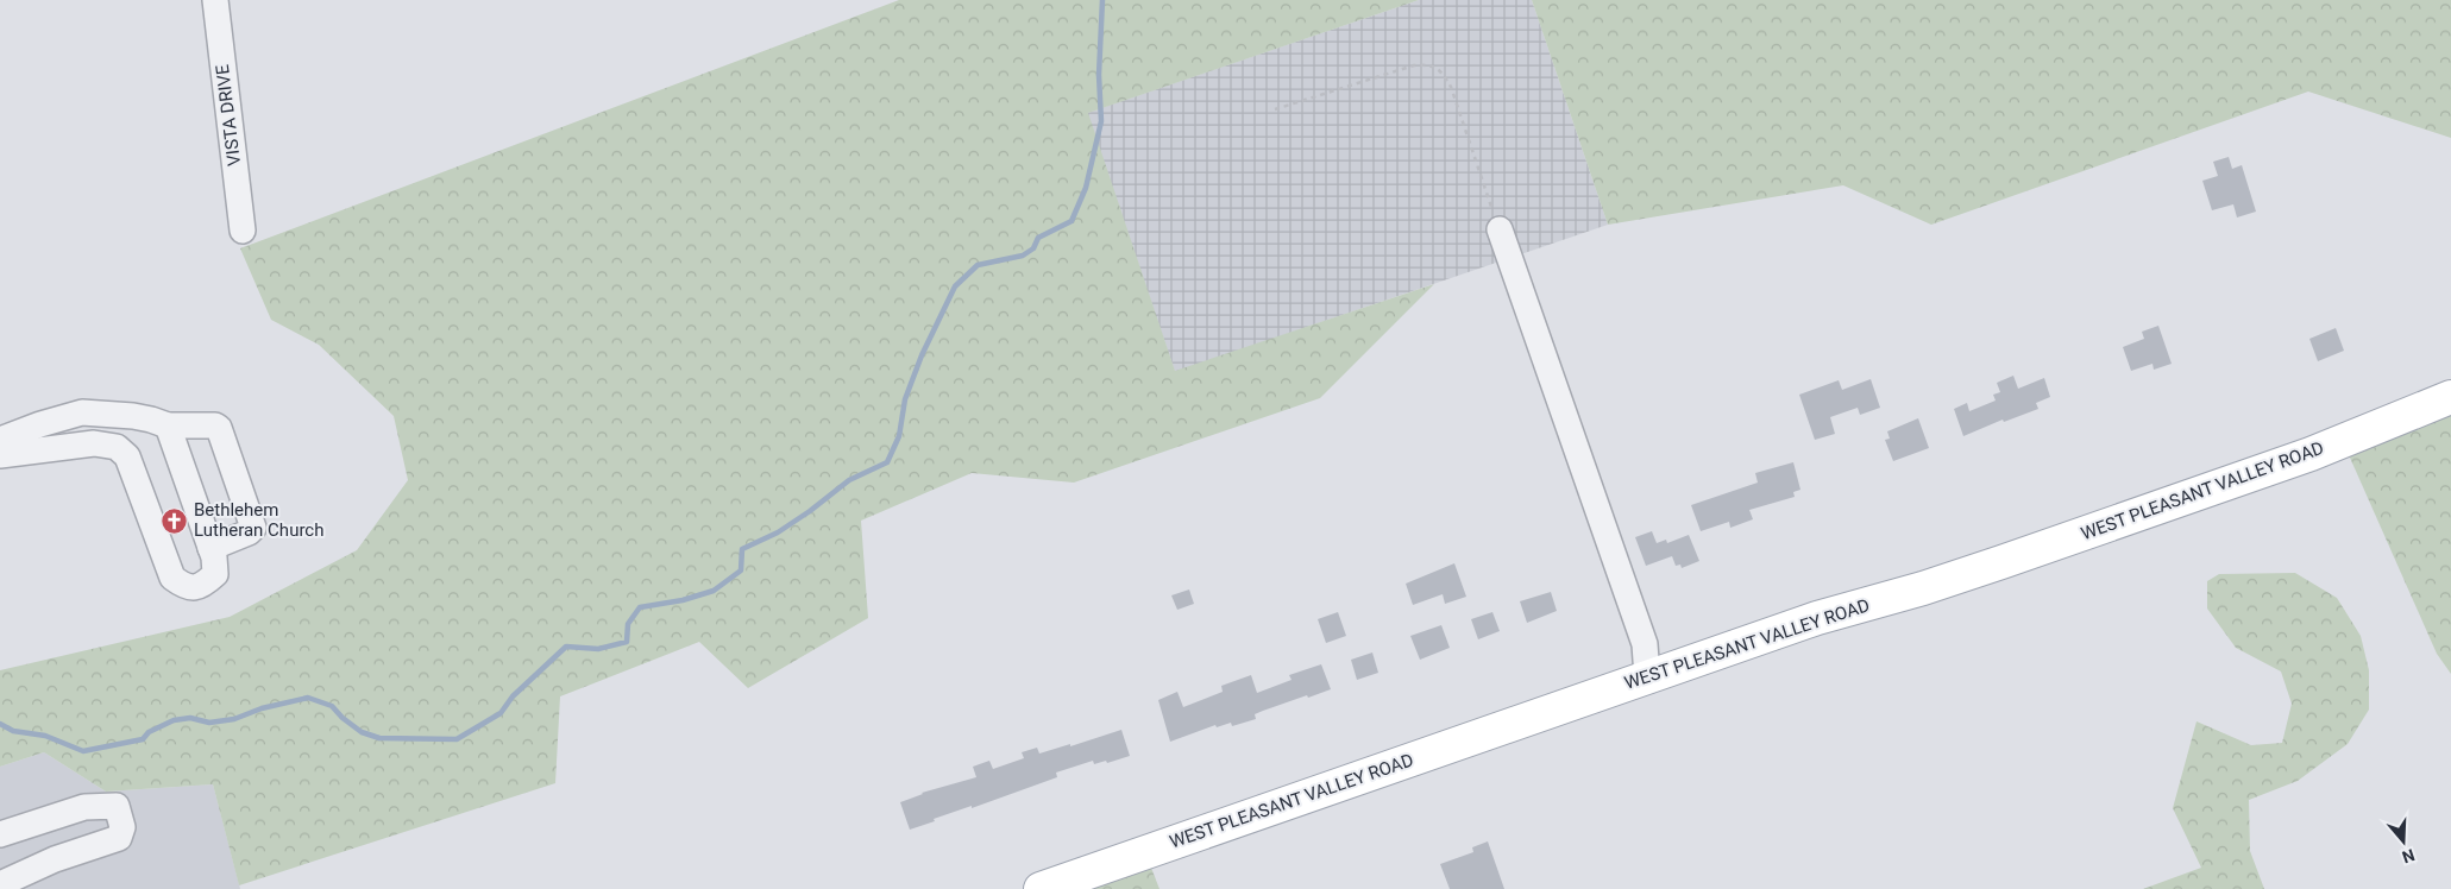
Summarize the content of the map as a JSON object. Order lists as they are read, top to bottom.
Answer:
{
  "streets": {
    "main road": ["WEST PLEASANT VALLEY ROAD"],
    "street": ["VISTA DRIVE"]
  },
  "places": {
    "church": ["Bethlehem Lutheran Church"]
  },
  "north": "bottom"
}
